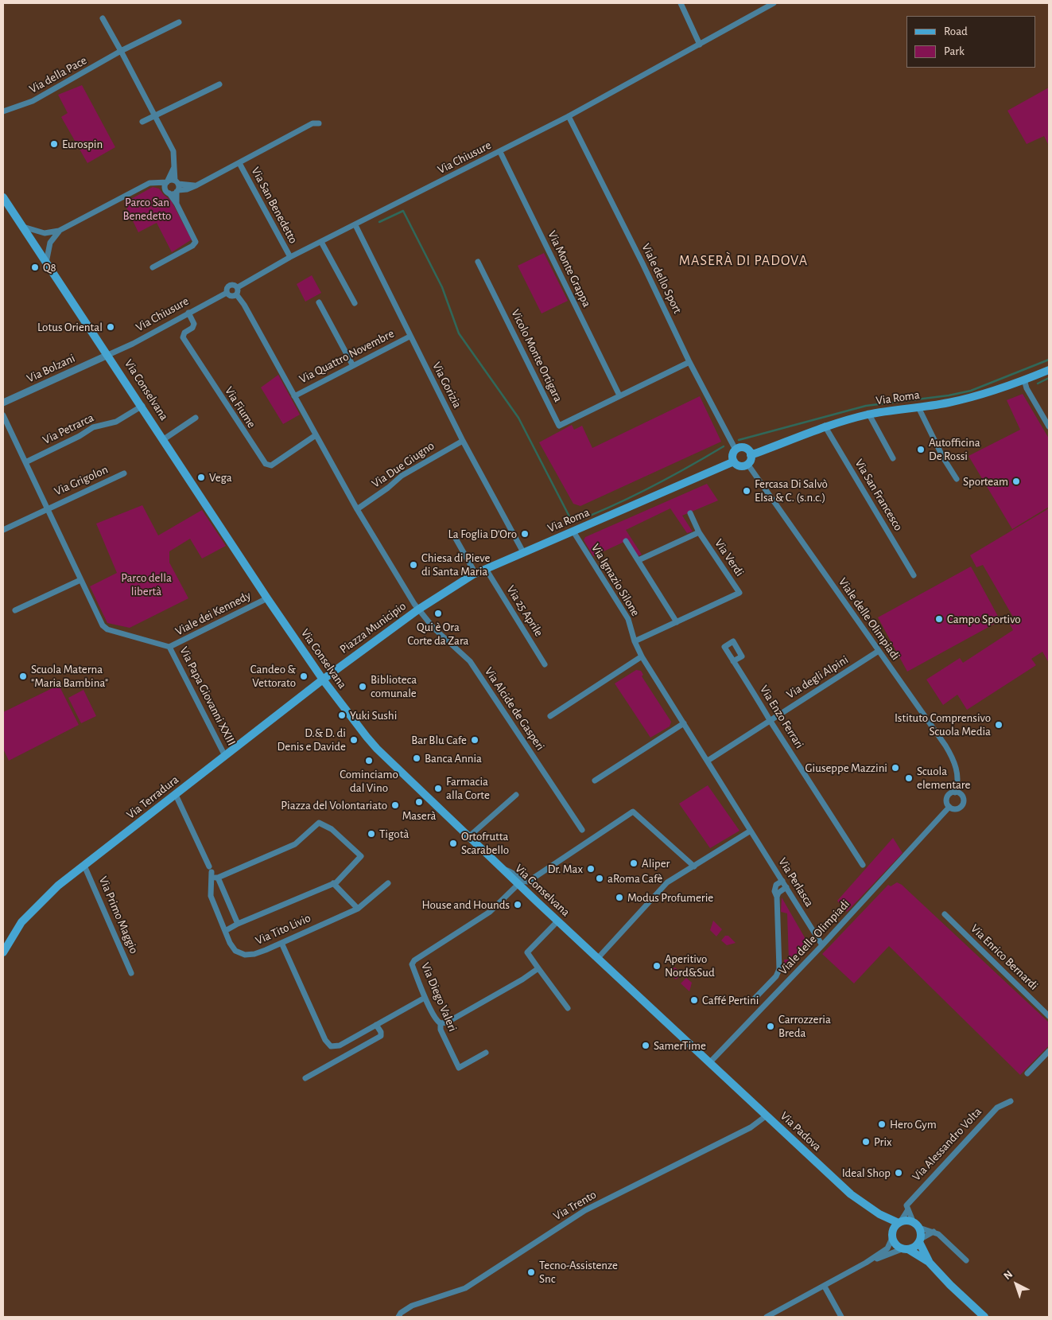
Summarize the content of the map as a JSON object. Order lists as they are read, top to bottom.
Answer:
{
  "streets": {
    "main road": [
      "Via Conselvana",
      "Via Roma",
      "Piazza Municipio",
      "Via Terradura",
      "Via Padova"
    ],
    "street": [
      "Via della Pace",
      "Via Chiusure",
      "Via San Benedetto",
      "Via Monte Grappa",
      "Viale dello Sport",
      "Vicolo Monte Ortigara",
      "Via Quattro Novembre",
      "Via Bolzani",
      "Via Gorizia",
      "Via Fiume",
      "Via Petrarca",
      "Via Due Giugno",
      "Via Grigolon",
      "Via San Francesco",
      "Via Verdi",
      "Via Ignazio Silone",
      "Via 25 Aprile",
      "Viale dei Kennedy",
      "Viale delle Olimpiadi",
      "Via degli Alpini",
      "Via Papa Giovanni XXIII",
      "Via Alcide de Gasperi",
      "Via Enzo Ferrari",
      "Via Perlasca",
      "Via Primo Maggio",
      "Via Tito Livio",
      "Via Enrico Bernardi",
      "Via Diego Valeri",
      "Via Alessandro Volta",
      "Via Trento"
    ]
  },
  "crossings": [
    ["Via Chiusure", "Via San Benedetto"],
    ["Via Chiusure", "Via Monte Grappa"],
    ["Via Chiusure", "Viale dello Sport"],
    ["Via Chiusure", "Via Bolzani"],
    ["Via Chiusure", "Via Gorizia"],
    ["Via Chiusure", "Via Conselvana"],
    ["Via Chiusure", "Via Fiume"],
    ["Via Monte Grappa", "Vicolo Monte Ortigara"],
    ["Viale dello Sport", "Via Roma"],
    ["Viale dello Sport", "Viale delle Olimpiadi"],
    ["Via Quattro Novembre", "Via Gorizia"],
    ["Via Bolzani", "Via Conselvana"],
    ["Via Gorizia", "Via Roma"],
    ["Via Gorizia", "Via Due Giugno"],
    ["Via Conselvana", "Via Petrarca"],
    ["Via Conselvana", "Viale dei Kennedy"],
    ["Via Conselvana", "Viale delle Olimpiadi"],
    ["Via Conselvana", "Piazza Municipio"],
    ["Via Conselvana", "Via Terradura"],
    ["Via Conselvana", "Via Diego Valeri"],
    ["Via Conselvana", "Via Padova"],
    ["Via Roma", "Via San Francesco"],
    ["Via Roma", "Via Ignazio Silone"],
    ["Via Roma", "Via 25 Aprile"],
    ["Via Roma", "Viale delle Olimpiadi"],
    ["Via Roma", "Piazza Municipio"],
    ["Via Roma", "Via Alcide de Gasperi"],
    ["Via Petrarca", "Viale dei Kennedy"],
    ["Via Grigolon", "Viale dei Kennedy"],
    ["Via Verdi", "Via Ignazio Silone"],
    ["Via Verdi", "Via Perlasca"],
    ["Via Ignazio Silone", "Via Perlasca"],
    ["Viale dei Kennedy", "Via Papa Giovanni XXIII"],
    ["Viale delle Olimpiadi", "Via degli Alpini"],
    ["Viale delle Olimpiadi", "Via Perlasca"],
    ["Viale delle Olimpiadi", "Via Padova"],
    ["Piazza Municipio", "Via Alcide de Gasperi"],
    ["Piazza Municipio", "Via Terradura"],
    ["Via degli Alpini", "Via Enzo Ferrari"],
    ["Via degli Alpini", "Via Perlasca"],
    ["Via Papa Giovanni XXIII", "Via Terradura"],
    ["Via Terradura", "Via Primo Maggio"],
    ["Via Terradura", "Via Tito Livio"],
    ["Via Padova", "Via Alessandro Volta"],
    ["Via Padova", "Via Trento"]
  ],
  "districts": ["MASERÀ DI PADOVA"],
  "parks": ["Parco San Benedetto", "Parco della libertà"],
  "places": [
    "Eurospin",
    "Q8",
    "Lotus Oriental",
    "Autofficina De Rossi",
    "Vega",
    "Sporteam",
    "Fercasa Di Salvò Elsa & C. (s.n.c.)",
    "La Foglia D'Oro",
    "Chiesa di Pieve di Santa Maria",
    "Qui è Ora Corte da Zara",
    "Campo Sportivo",
    "Scuola Materna \"Maria Bambina\"",
    "Candeo & Vettorato",
    "Biblioteca comunale",
    "Yuki Sushi",
    "Istituto Comprensivo Scuola Media",
    "D.& D. di Denis e Davide",
    "Bar Blu Cafe",
    "Banca Annia",
    "Cominciamo dal Vino",
    "Giuseppe Mazzini",
    "Scuola elementare",
    "Farmacia alla Corte",
    "Maserà",
    "Piazza del Volontariato",
    "Tigotà",
    "Ortofrutta Scarabello",
    "Aliper",
    "Dr. Max",
    "aRoma Cafè",
    "Modus Profumerie",
    "House and Hounds",
    "Aperitivo Nord&Sud",
    "Caffé Pertini",
    "Carrozzeria Breda",
    "SamerTime",
    "Hero Gym",
    "Prix",
    "Ideal Shop",
    "Tecno-Assistenze Snc"
  ],
  "legend": ["Road", "Park"],
  "north": "top left"
}
